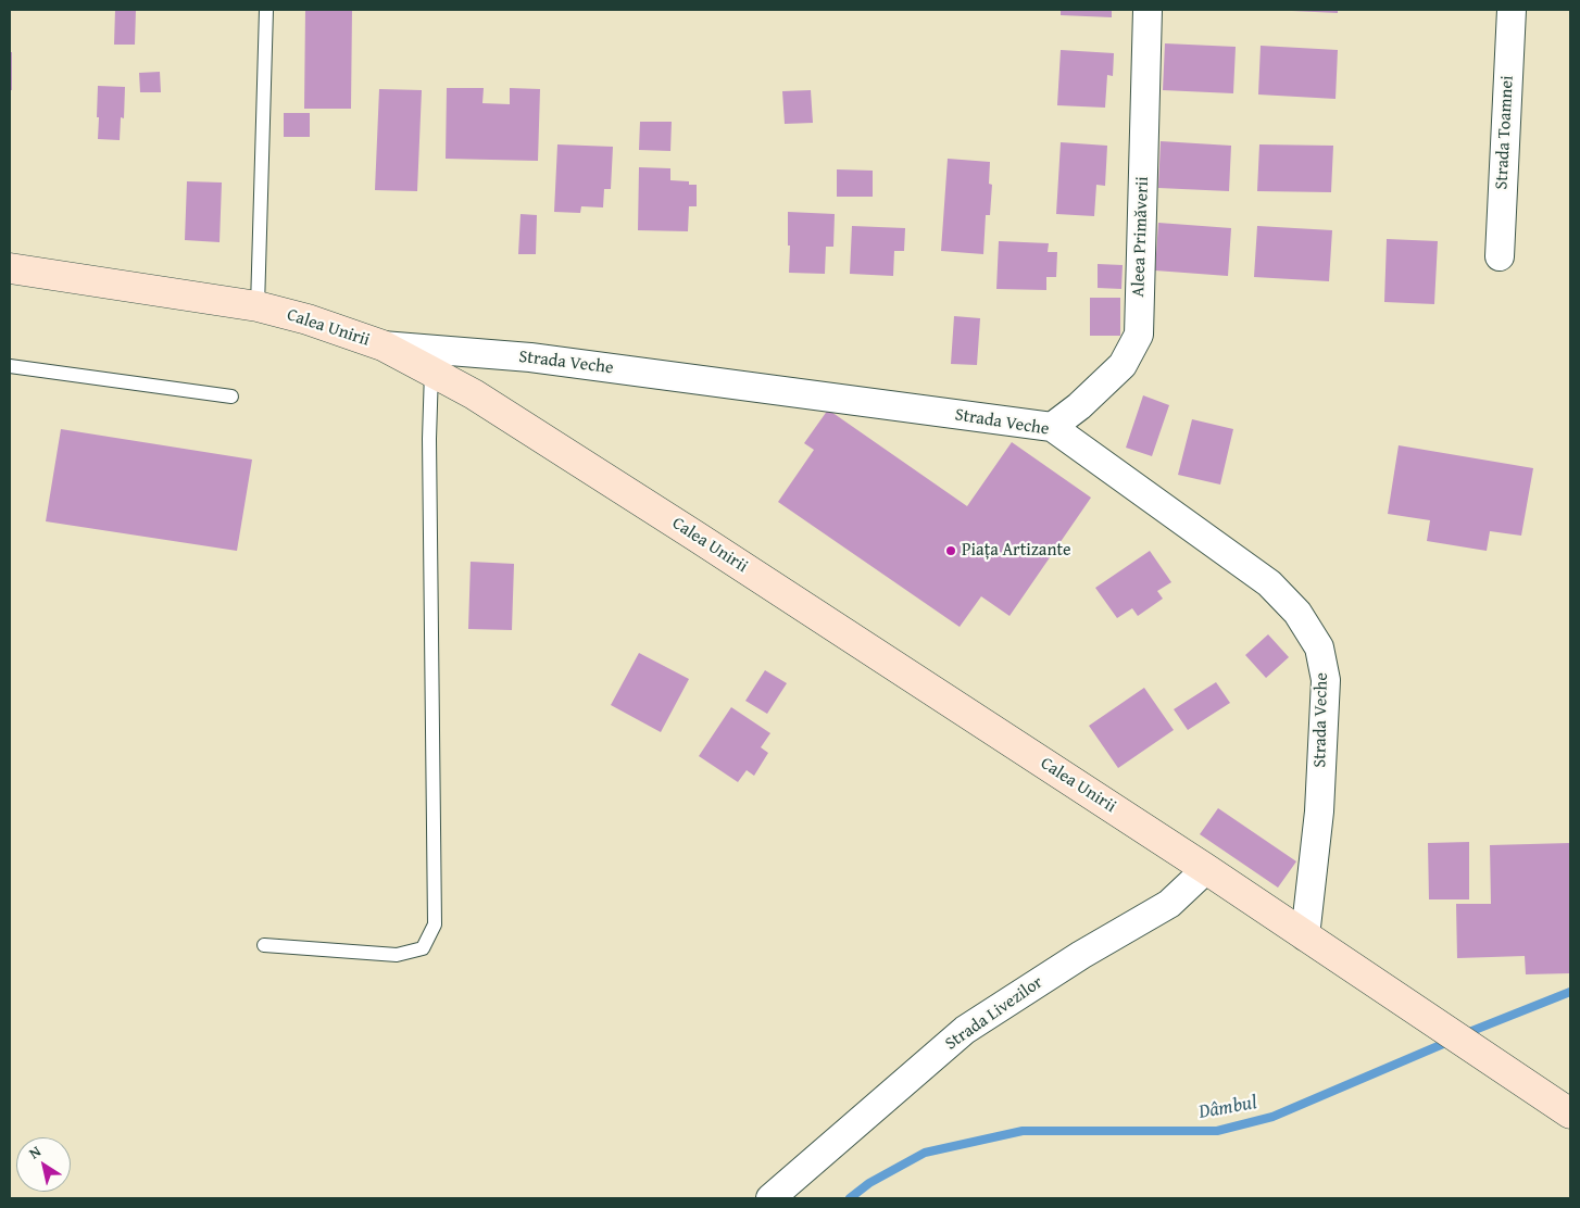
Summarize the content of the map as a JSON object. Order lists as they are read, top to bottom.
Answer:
{
  "streets": {
    "main road": ["Calea Unirii"],
    "street": [
      "Strada Toamnei",
      "Aleea Primăverii",
      "Strada Veche",
      "Strada Livezilor"
    ]
  },
  "crossings": [
    ["Aleea Primăverii", "Strada Veche"],
    ["Calea Unirii", "Strada Veche"],
    ["Calea Unirii", "Strada Livezilor"]
  ],
  "water": ["Dâmbul"],
  "places": ["Piața Artizante"],
  "north": "top left"
}
